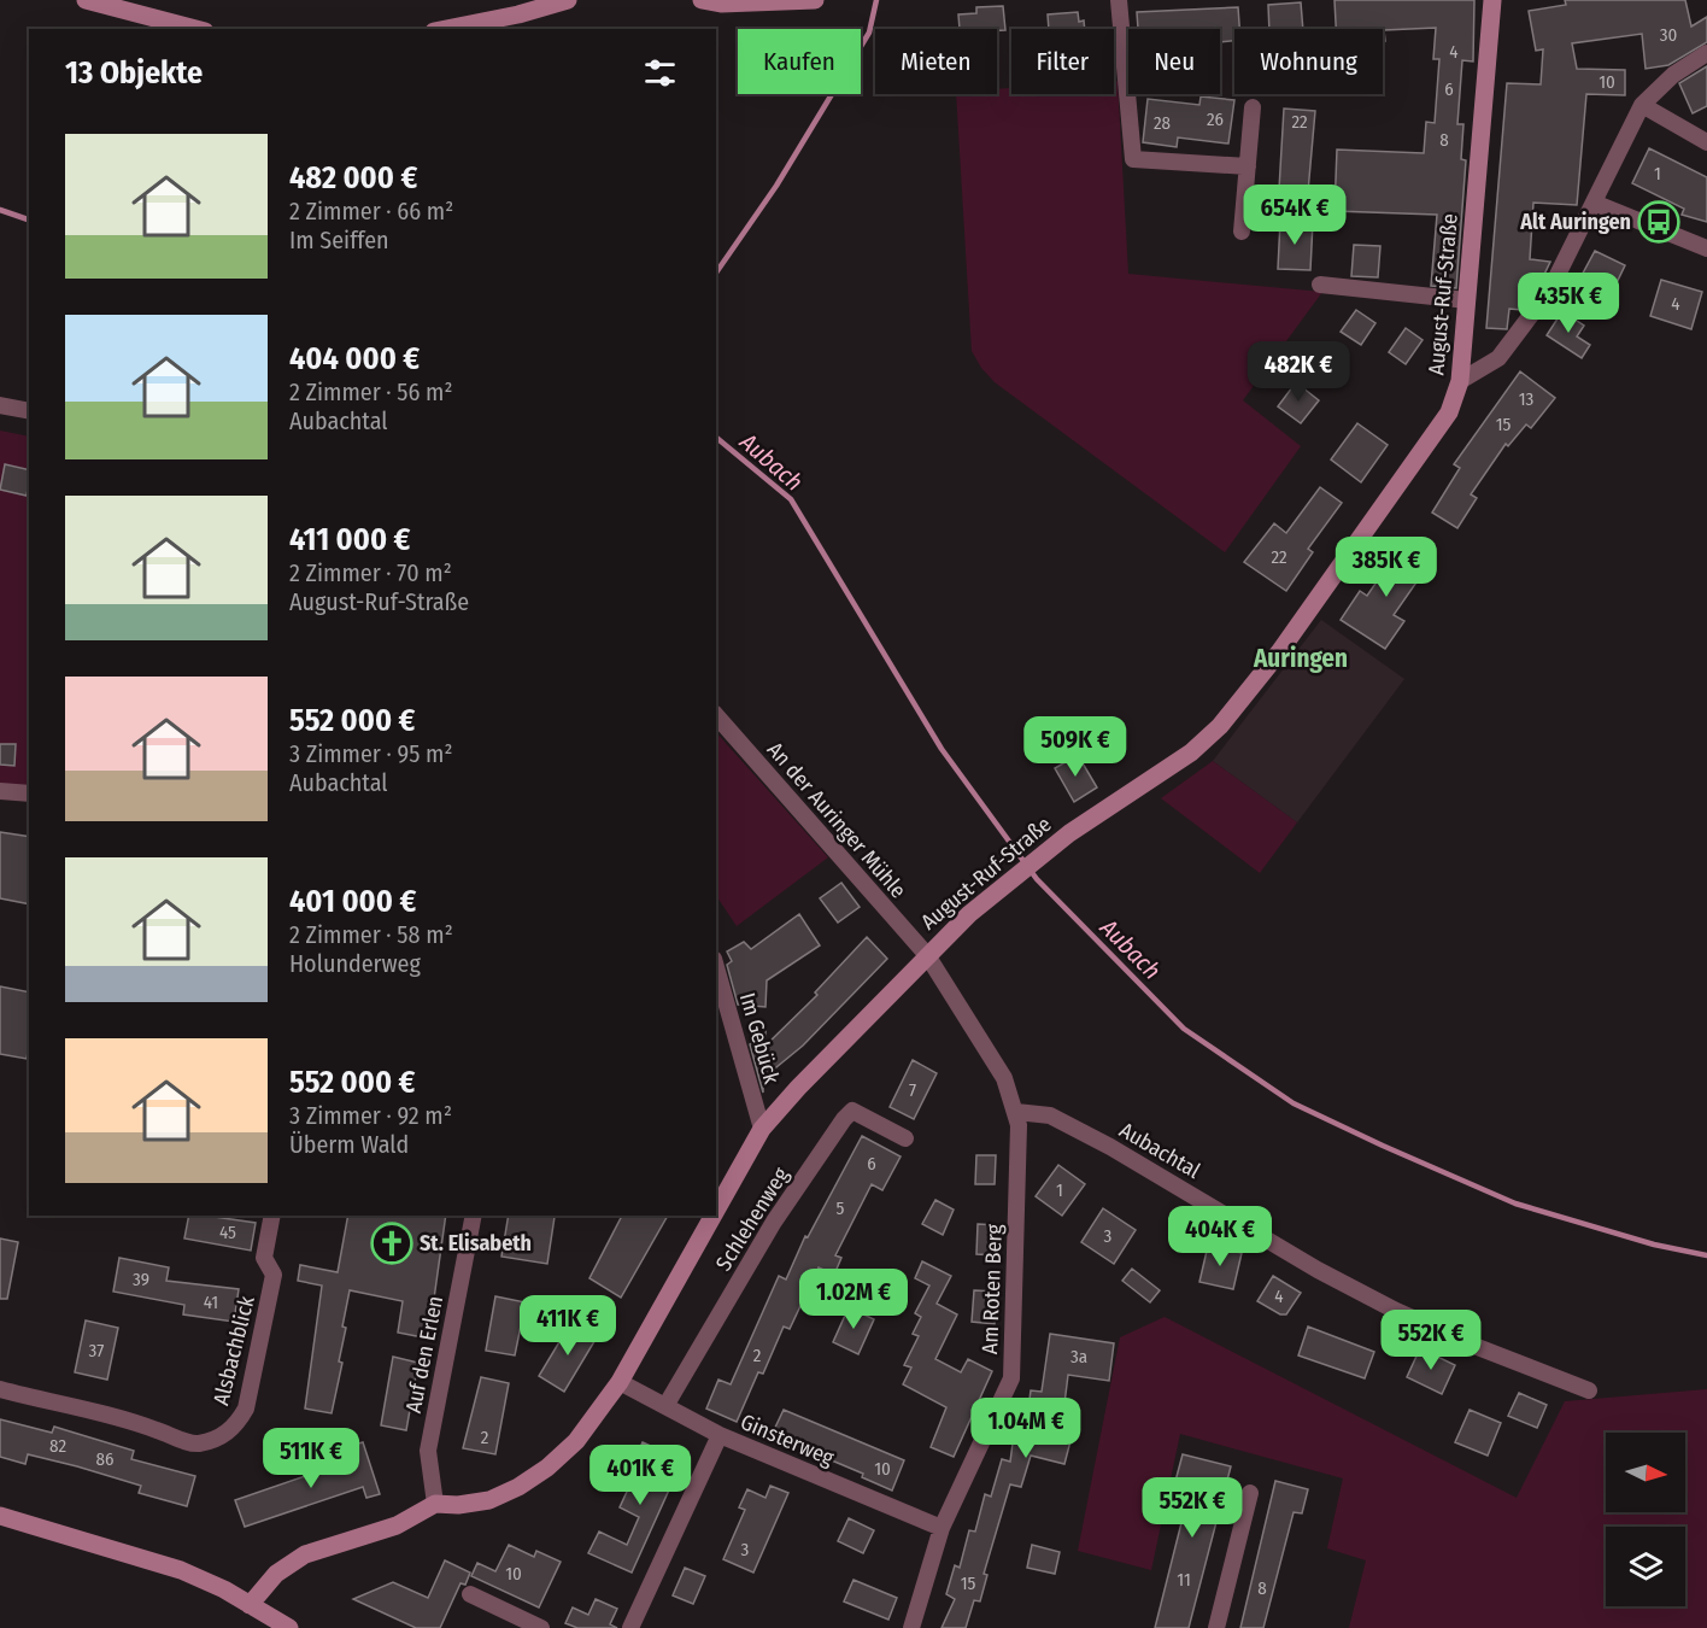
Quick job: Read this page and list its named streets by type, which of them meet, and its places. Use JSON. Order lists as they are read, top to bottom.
{
  "streets": {
    "street": [
      "August-Ruf-Straße",
      "An der Auringer Mühle",
      "Im Gebück",
      "Aubachtal",
      "Schlehenweg",
      "Am Roten Berg",
      "Alsbachblick",
      "Auf den Erlen",
      "Ginsterweg"
    ]
  },
  "crossings": [
    ["August-Ruf-Straße", "An der Auringer Mühle"],
    ["August-Ruf-Straße", "Im Gebück"],
    ["August-Ruf-Straße", "Am Roten Berg"],
    ["August-Ruf-Straße", "Auf den Erlen"],
    ["August-Ruf-Straße", "Ginsterweg"],
    ["An der Auringer Mühle", "Am Roten Berg"],
    ["Aubachtal", "Am Roten Berg"],
    ["Schlehenweg", "Ginsterweg"],
    ["Am Roten Berg", "Ginsterweg"]
  ],
  "districts": ["Auringen"],
  "water": ["Aubach"],
  "places": {
    "bus stop": ["Alt Auringen"],
    "church": ["St. Elisabeth"]
  },
  "house_numbers": [
    "30",
    "4",
    "10",
    "6",
    "26",
    "22",
    "28",
    "8",
    "1",
    "4",
    "13",
    "15",
    "22",
    "7",
    "6",
    "1",
    "5",
    "45",
    "3",
    "39",
    "4",
    "41",
    "37",
    "2",
    "3a",
    "2",
    "82",
    "86",
    "10",
    "3",
    "10",
    "11",
    "15",
    "8"
  ],
  "north": "right",
  "page": {
    "chip": [
      "Kaufen",
      "Mieten",
      "Filter",
      "Neu",
      "Wohnung"
    ],
    "heading": "13 Objekte",
    "list": [
      {
        "name": "482 000 €",
        "note": "2 Zimmer · 66 m² · Im Seiffen"
      },
      {
        "name": "404 000 €",
        "note": "2 Zimmer · 56 m² · Aubachtal"
      },
      {
        "name": "411 000 €",
        "note": "2 Zimmer · 70 m² · August-Ruf-Straße"
      },
      {
        "name": "552 000 €",
        "note": "3 Zimmer · 95 m² · Aubachtal"
      },
      {
        "name": "401 000 €",
        "note": "2 Zimmer · 58 m² · Holunderweg"
      },
      {
        "name": "552 000 €",
        "note": "3 Zimmer · 92 m² · Überm Wald"
      }
    ],
    "price": [
      "654K €",
      "435K €",
      "482K €",
      "385K €",
      "509K €",
      "404K €",
      "1.02M €",
      "411K €",
      "552K €",
      "1.04M €",
      "511K €",
      "401K €",
      "552K €"
    ]
  }
}
